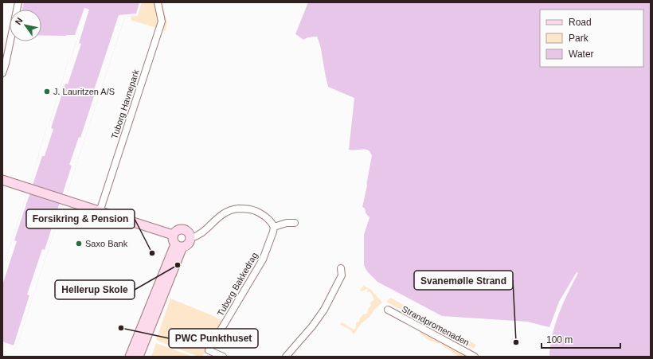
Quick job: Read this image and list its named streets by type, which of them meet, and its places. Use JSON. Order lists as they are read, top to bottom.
{
  "streets": {
    "street": ["Tuborg Havnepark", "Tuborg Bakkedrag", "Strandpromenaden"]
  },
  "places": [
    "J. Lauritzen A/S",
    "Saxo Bank",
    "Forsikring & Pension",
    "Hellerup Skole",
    "PWC Punkthuset",
    "Svanemølle Strand"
  ],
  "legend": ["Road", "Park", "Water"],
  "scale_bar": "100 m",
  "north": "top left"
}
